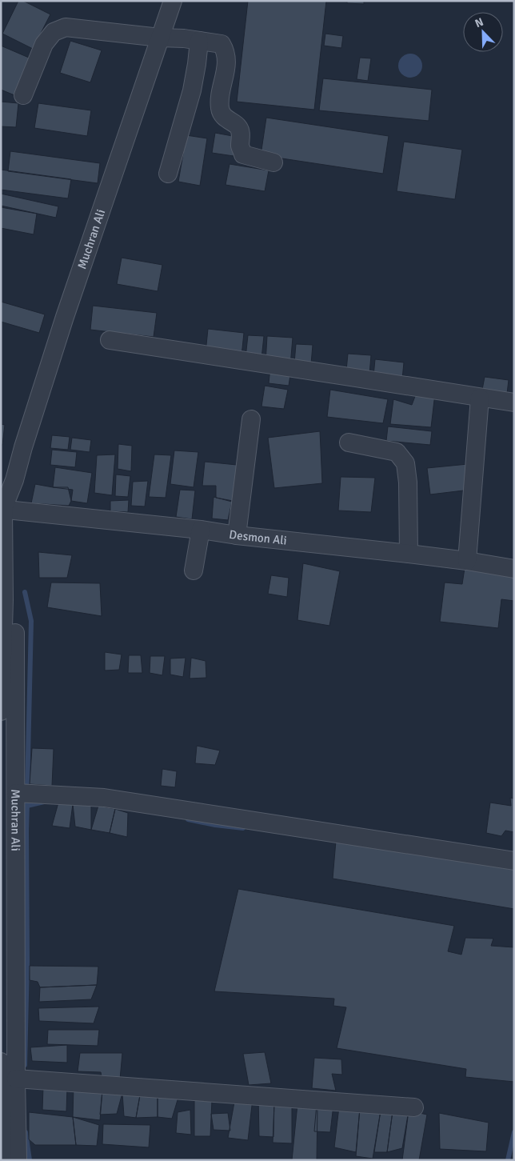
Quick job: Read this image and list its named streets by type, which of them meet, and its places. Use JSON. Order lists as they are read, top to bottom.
{
  "streets": {
    "street": ["Muchran Ali", "Desmon Ali"]
  },
  "crossings": [
    ["Muchran Ali", "Desmon Ali"]
  ],
  "north": "top left"
}
